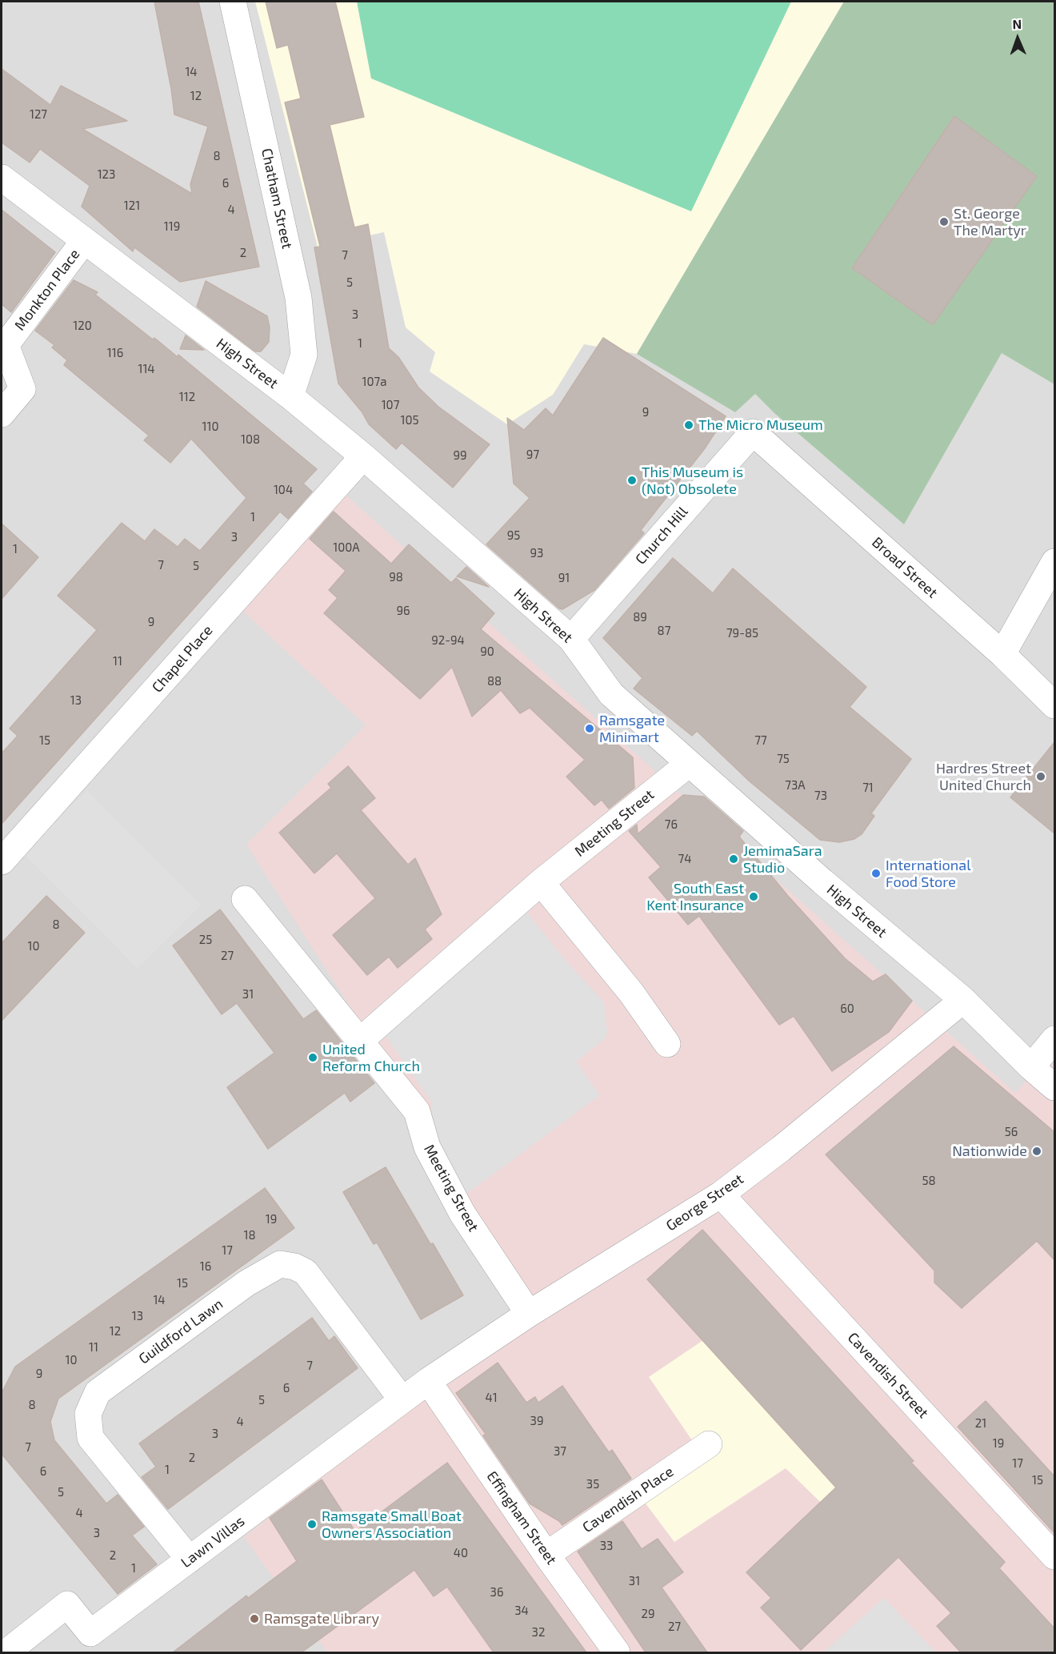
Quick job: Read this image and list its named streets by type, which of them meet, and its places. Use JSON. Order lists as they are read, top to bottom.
{
  "streets": {
    "street": [
      "Chatham Street",
      "Monkton Place",
      "High Street",
      "Church Hill",
      "Broad Street",
      "Chapel Place",
      "Meeting Street",
      "George Street",
      "Guildford Lawn",
      "Cavendish Street",
      "Cavendish Place",
      "Effingham Street",
      "Lawn Villas"
    ]
  },
  "crossings": [
    ["Chatham Street", "High Street"],
    ["Monkton Place", "High Street"],
    ["High Street", "Church Hill"],
    ["High Street", "Chapel Place"],
    ["High Street", "Meeting Street"],
    ["High Street", "George Street"],
    ["Church Hill", "Broad Street"],
    ["Meeting Street", "George Street"],
    ["George Street", "Cavendish Street"],
    ["George Street", "Effingham Street"],
    ["George Street", "Lawn Villas"],
    ["Guildford Lawn", "Lawn Villas"],
    ["Cavendish Place", "Effingham Street"],
    ["Effingham Street", "Lawn Villas"]
  ],
  "places": [
    "St. George The Martyr",
    "The Micro Museum",
    "This Museum is (Not) Obsolete",
    "Ramsgate Minimart",
    "Hardres Street United Church",
    "JemimaSara Studio",
    "International Food Store",
    "South East Kent Insurance",
    "United Reform Church",
    "Nationwide",
    "Ramsgate Small Boat Owners Association",
    "Ramsgate Library"
  ],
  "house_numbers": [
    "14",
    "12",
    "127",
    "8",
    "123",
    "6",
    "121",
    "4",
    "119",
    "2",
    "7",
    "5",
    "3",
    "120",
    "1",
    "116",
    "114",
    "107a",
    "112",
    "107",
    "9",
    "105",
    "110",
    "108",
    "97",
    "99",
    "104",
    "1",
    "95",
    "3",
    "100A",
    "1",
    "93",
    "7",
    "5",
    "98",
    "91",
    "96",
    "89",
    "9",
    "87",
    "79-85",
    "92-94",
    "90",
    "11",
    "88",
    "13",
    "15",
    "77",
    "75",
    "73A",
    "71",
    "73",
    "76",
    "74",
    "8",
    "25",
    "10",
    "27",
    "31",
    "60",
    "56",
    "58",
    "19",
    "18",
    "17",
    "16",
    "15",
    "14",
    "13",
    "12",
    "11",
    "10",
    "7",
    "9",
    "6",
    "41",
    "5",
    "8",
    "39",
    "4",
    "21",
    "3",
    "19",
    "7",
    "37",
    "2",
    "17",
    "1",
    "6",
    "15",
    "35",
    "5",
    "4",
    "3",
    "33",
    "40",
    "2",
    "1",
    "31",
    "36",
    "34",
    "29",
    "27",
    "32"
  ],
  "north": "top"
}
